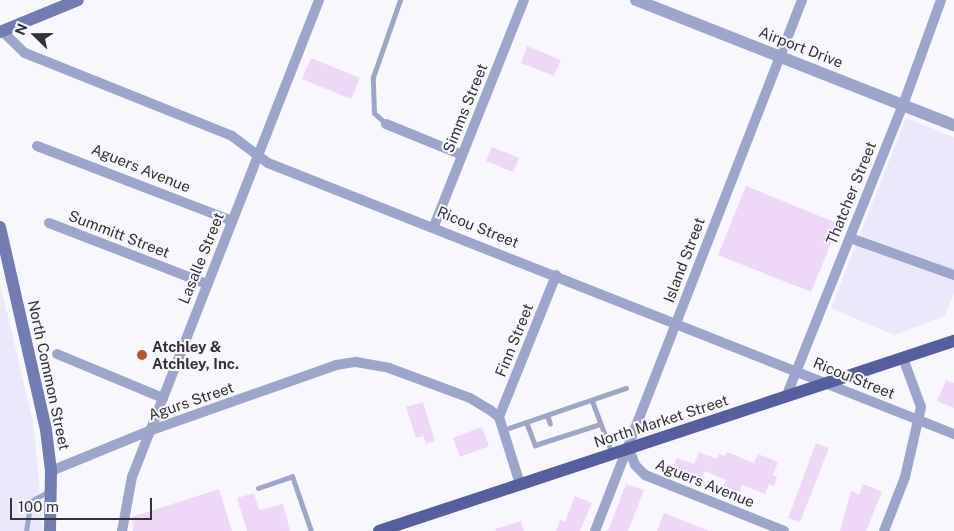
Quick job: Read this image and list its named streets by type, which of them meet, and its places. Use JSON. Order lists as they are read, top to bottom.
{
  "streets": {
    "main road": ["North Common Street", "North Market Street"],
    "street": [
      "Airport Drive",
      "Simms Street",
      "Aguers Avenue",
      "Thatcher Street",
      "Ricou Street",
      "Summitt Street",
      "Lasalle Street",
      "Island Street",
      "Finn Street",
      "Agurs Street"
    ]
  },
  "crossings": [
    ["Airport Drive", "Thatcher Street"],
    ["Airport Drive", "Island Street"],
    ["Simms Street", "Ricou Street"],
    ["Aguers Avenue", "Lasalle Street"],
    ["Aguers Avenue", "Island Street"],
    ["Aguers Avenue", "North Market Street"],
    ["Thatcher Street", "Ricou Street"],
    ["Thatcher Street", "North Market Street"],
    ["Ricou Street", "Lasalle Street"],
    ["Ricou Street", "Island Street"],
    ["Ricou Street", "Finn Street"],
    ["Ricou Street", "North Market Street"],
    ["Summitt Street", "Lasalle Street"],
    ["Lasalle Street", "Agurs Street"],
    ["Island Street", "North Market Street"],
    ["Finn Street", "Agurs Street"],
    ["North Common Street", "Agurs Street"]
  ],
  "places": ["Atchley & Atchley, Inc."],
  "scale_bar": "100 m",
  "north": "left"
}
